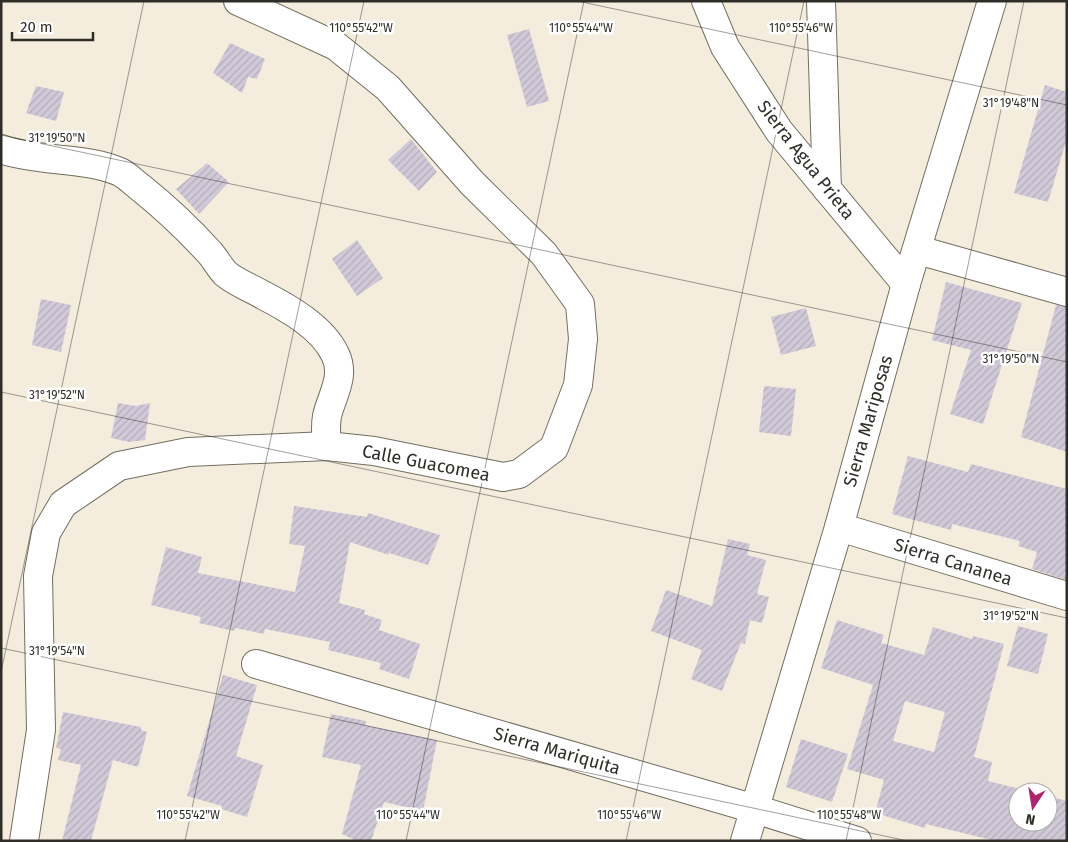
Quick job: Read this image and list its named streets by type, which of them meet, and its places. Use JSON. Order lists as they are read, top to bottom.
{
  "streets": {
    "street": [
      "Sierra Agua Prieta",
      "Sierra Mariposas",
      "Calle Guacomea",
      "Sierra Cananea",
      "Sierra Mariquita"
    ]
  },
  "crossings": [
    ["Sierra Agua Prieta", "Sierra Mariposas"],
    ["Sierra Mariposas", "Sierra Cananea"],
    ["Sierra Mariposas", "Sierra Mariquita"]
  ],
  "scale_bar": "20 m",
  "north": "bottom",
  "coordinates": [
    "110°55'42\"W",
    "110°55'44\"W",
    "110°55'46\"W",
    "31°19'48\"N",
    "31°19'50\"N",
    "31°19'52\"N",
    "31°19'54\"N",
    "110°55'48\"W"
  ]
}
